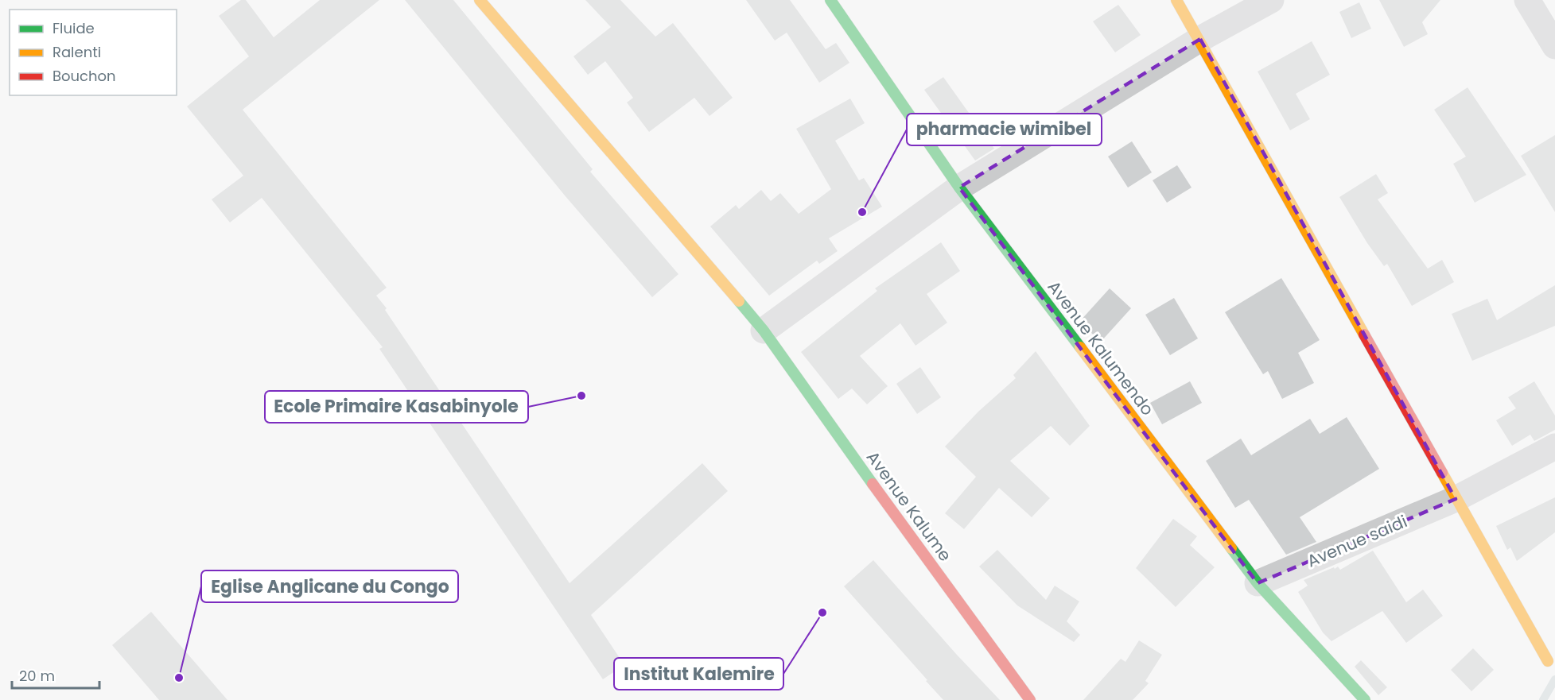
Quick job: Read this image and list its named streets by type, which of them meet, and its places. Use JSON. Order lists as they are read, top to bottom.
{
  "streets": {
    "street": ["Avenue Kalumendo", "Avenue Kalume", "Avenue saidi"]
  },
  "crossings": [
    ["Avenue Kalumendo", "Avenue saidi"]
  ],
  "places": [
    "pharmacie wimibel",
    "Ecole Primaire Kasabinyole",
    "Institut Kalemire",
    "Eglise Anglicane du Congo"
  ],
  "legend": ["Fluide", "Ralenti", "Bouchon"],
  "scale_bar": "20 m"
}
